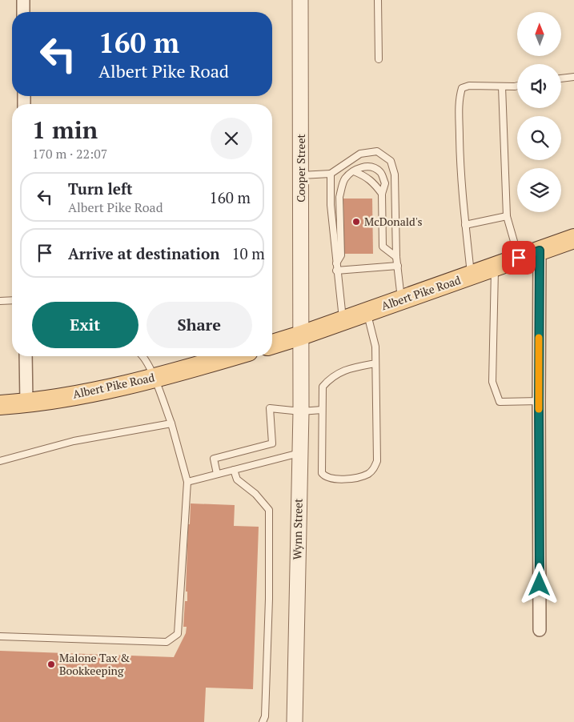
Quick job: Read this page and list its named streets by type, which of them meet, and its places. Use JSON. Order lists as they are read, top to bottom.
{
  "streets": {
    "main road": ["Albert Pike Road"],
    "street": ["Cooper Street", "Wynn Street"]
  },
  "crossings": [
    ["Cooper Street", "Albert Pike Road"],
    ["Cooper Street", "Wynn Street"],
    ["Albert Pike Road", "Wynn Street"]
  ],
  "places": ["McDonald's", "Malone Tax & Bookkeeping"],
  "north": "top",
  "page": {
    "turn": ["160 m", "Albert Pike Road"],
    "heading": ["1 min", "170 m · 22:07"],
    "list": [
      {
        "name": "Turn left",
        "note": "Albert Pike Road",
        "value": "160 m"
      },
      {
        "name": "Arrive at destination",
        "value": "10 m"
      }
    ],
    "buttons": ["Exit", "Share"]
  }
}
